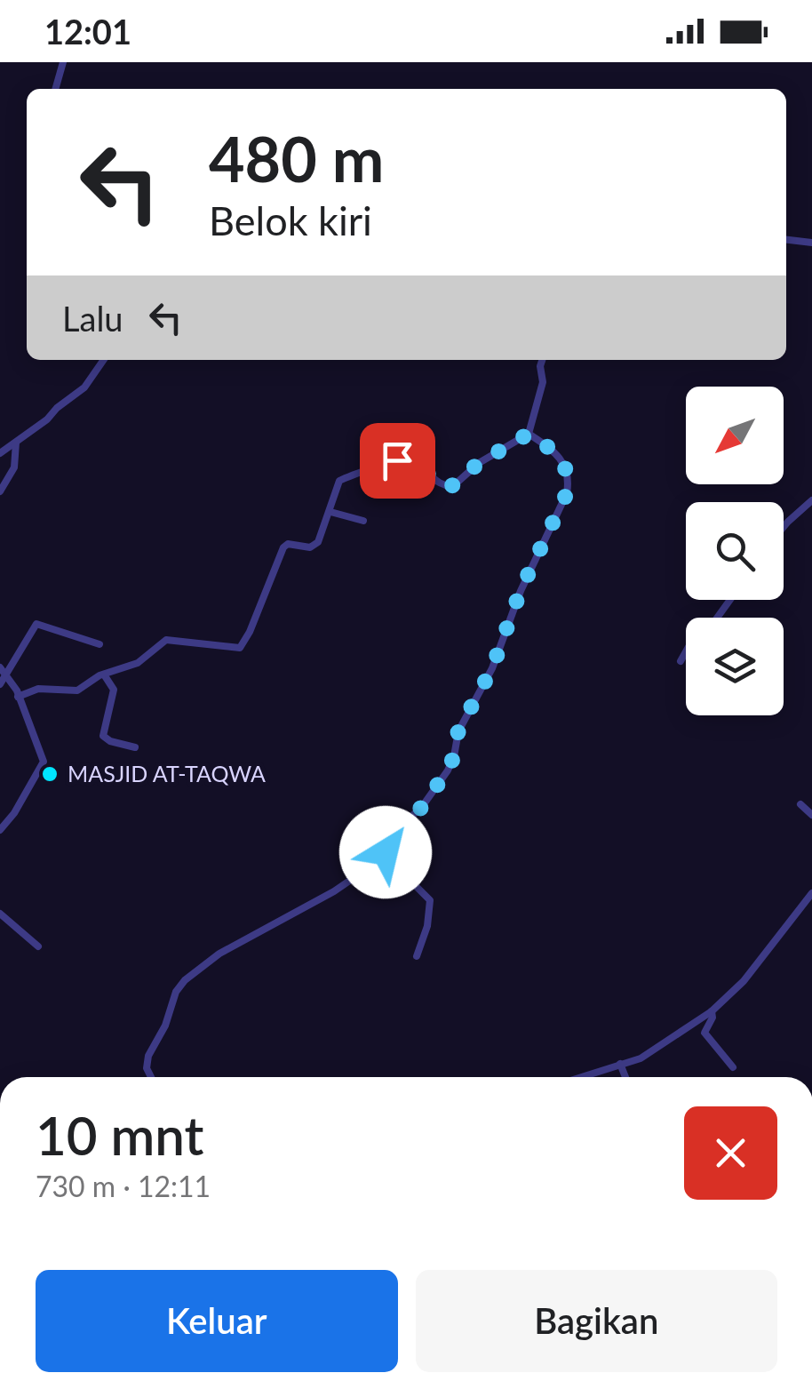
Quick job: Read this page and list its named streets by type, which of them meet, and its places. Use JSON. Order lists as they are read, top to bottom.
{
  "places": ["MASJID AT-TAQWA"],
  "north": "bottom left",
  "page": {
    "status": "12:01",
    "turn": ["480 m", "Belok kiri"],
    "then": "Lalu",
    "heading": ["10 mnt", "730 m · 12:11"],
    "buttons": ["Keluar", "Bagikan"]
  }
}
